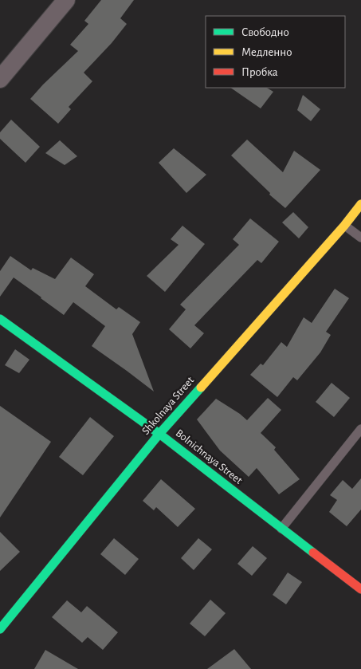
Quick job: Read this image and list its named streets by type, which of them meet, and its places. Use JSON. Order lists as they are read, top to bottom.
{
  "streets": {
    "street": ["Shkolnaya Street", "Bolnichnaya Street"]
  },
  "crossings": [
    ["Shkolnaya Street", "Bolnichnaya Street"]
  ],
  "legend": ["Свободно", "Медленно", "Пробка"]
}
